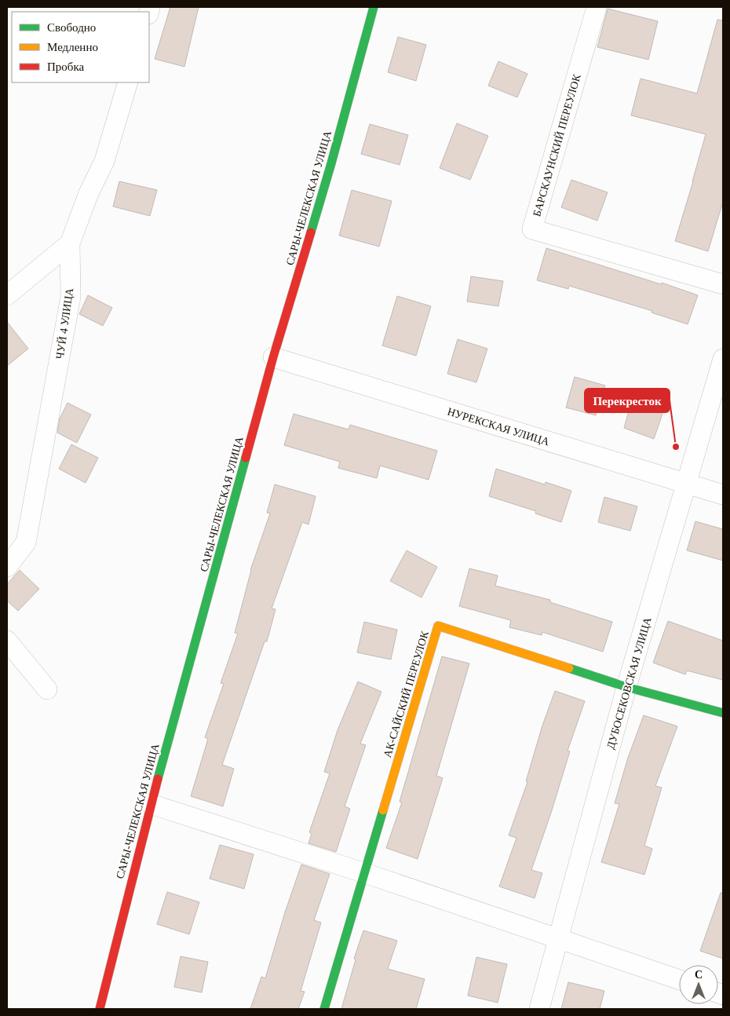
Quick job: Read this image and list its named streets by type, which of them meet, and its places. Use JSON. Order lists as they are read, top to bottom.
{
  "streets": {
    "street": [
      "БАРСКАУНСКИЙ ПЕРЕУЛОК",
      "САРЫ-ЧЕЛЕКСКАЯ УЛИЦА",
      "ЧУЙ 4 УЛИЦА",
      "НУРЕКСКАЯ УЛИЦА",
      "ДУБОСЕКОВСКАЯ УЛИЦА",
      "АК-САЙСКИЙ ПЕРЕУЛОК"
    ]
  },
  "crossings": [
    ["САРЫ-ЧЕЛЕКСКАЯ УЛИЦА", "НУРЕКСКАЯ УЛИЦА"],
    ["НУРЕКСКАЯ УЛИЦА", "ДУБОСЕКОВСКАЯ УЛИЦА"],
    ["ДУБОСЕКОВСКАЯ УЛИЦА", "АК-САЙСКИЙ ПЕРЕУЛОК"]
  ],
  "places": ["Перекресток"],
  "legend": ["Свободно", "Медленно", "Пробка"],
  "north": "top"
}
